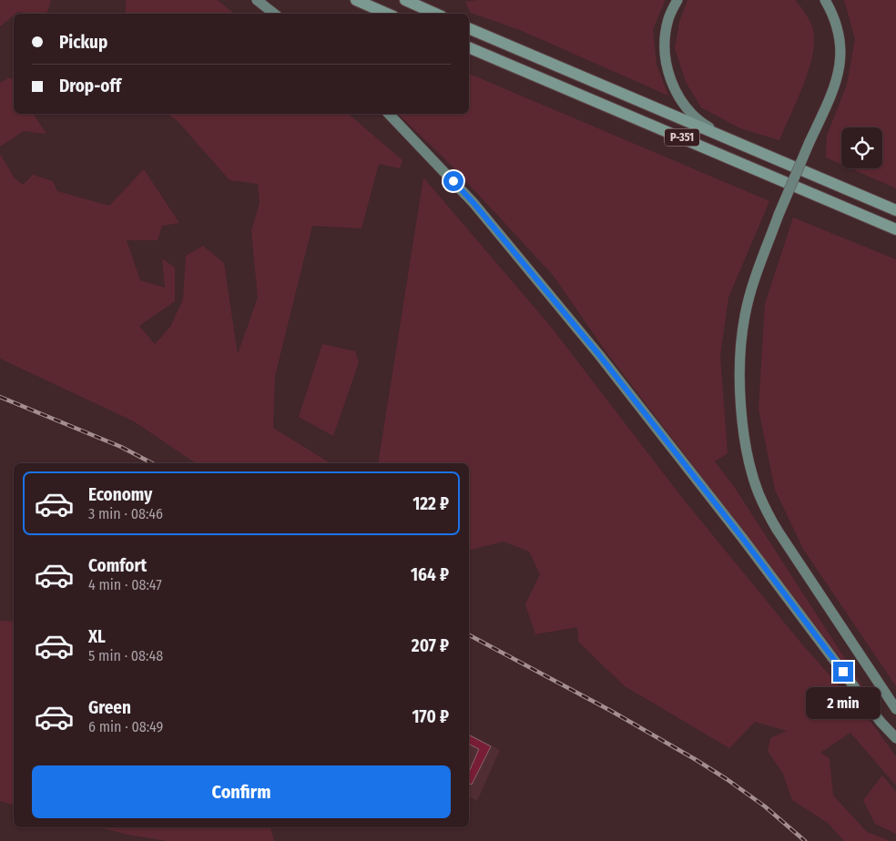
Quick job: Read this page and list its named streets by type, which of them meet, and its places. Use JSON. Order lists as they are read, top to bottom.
{
  "streets": {
    "main road": ["Р-351"]
  },
  "page": {
    "banner": ["Pickup", "Drop-off"],
    "list": [
      {
        "name": "Economy",
        "note": "3 min · 08:46",
        "value": "122 ₽"
      },
      {
        "name": "Comfort",
        "note": "4 min · 08:47",
        "value": "164 ₽"
      },
      {
        "name": "XL",
        "note": "5 min · 08:48",
        "value": "207 ₽"
      },
      {
        "name": "Green",
        "note": "6 min · 08:49",
        "value": "170 ₽"
      }
    ],
    "bubble": "2 min",
    "buttons": "Confirm"
  }
}
